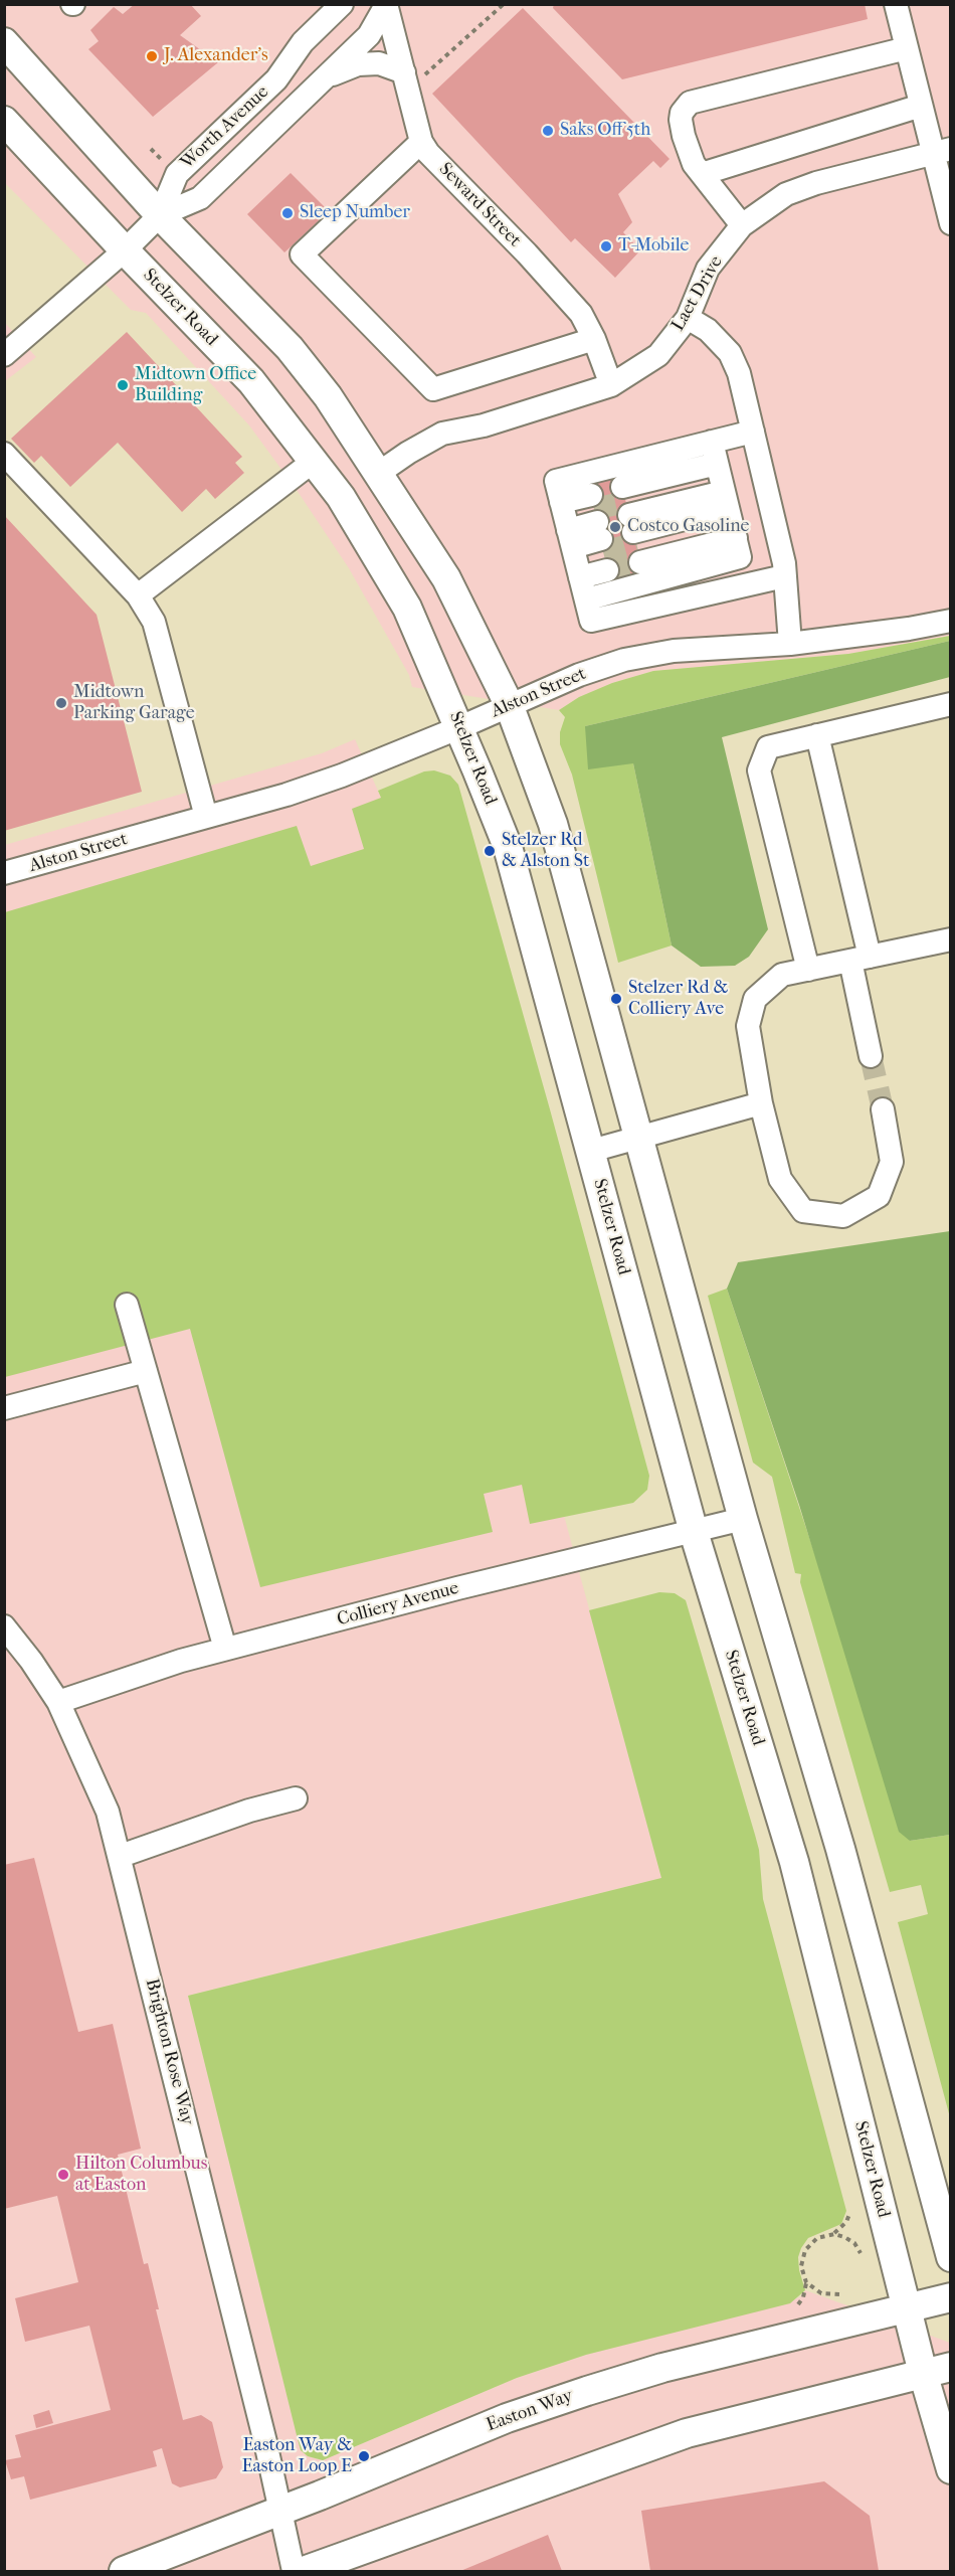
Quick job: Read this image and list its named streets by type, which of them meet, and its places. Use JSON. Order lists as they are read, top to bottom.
{
  "streets": {
    "main road": ["Stelzer Road", "Easton Way"],
    "street": [
      "Worth Avenue",
      "Seward Street",
      "Laet Drive",
      "Alston Street",
      "Colliery Avenue",
      "Brighton Rose Way"
    ]
  },
  "crossings": [
    ["Worth Avenue", "Seward Street"],
    ["Worth Avenue", "Stelzer Road"],
    ["Seward Street", "Laet Drive"],
    ["Stelzer Road", "Alston Street"],
    ["Stelzer Road", "Colliery Avenue"],
    ["Stelzer Road", "Easton Way"],
    ["Colliery Avenue", "Brighton Rose Way"],
    ["Brighton Rose Way", "Easton Way"]
  ],
  "places": [
    "J. Alexander's",
    "Saks Off 5th",
    "Sleep Number",
    "T-Mobile",
    "Midtown Office Building",
    "Costco Gasoline",
    "Midtown Parking Garage",
    "Stelzer Rd & Alston St",
    "Stelzer Rd & Colliery Ave",
    "Hilton Columbus at Easton",
    "Easton Way & Easton Loop E"
  ]
}
